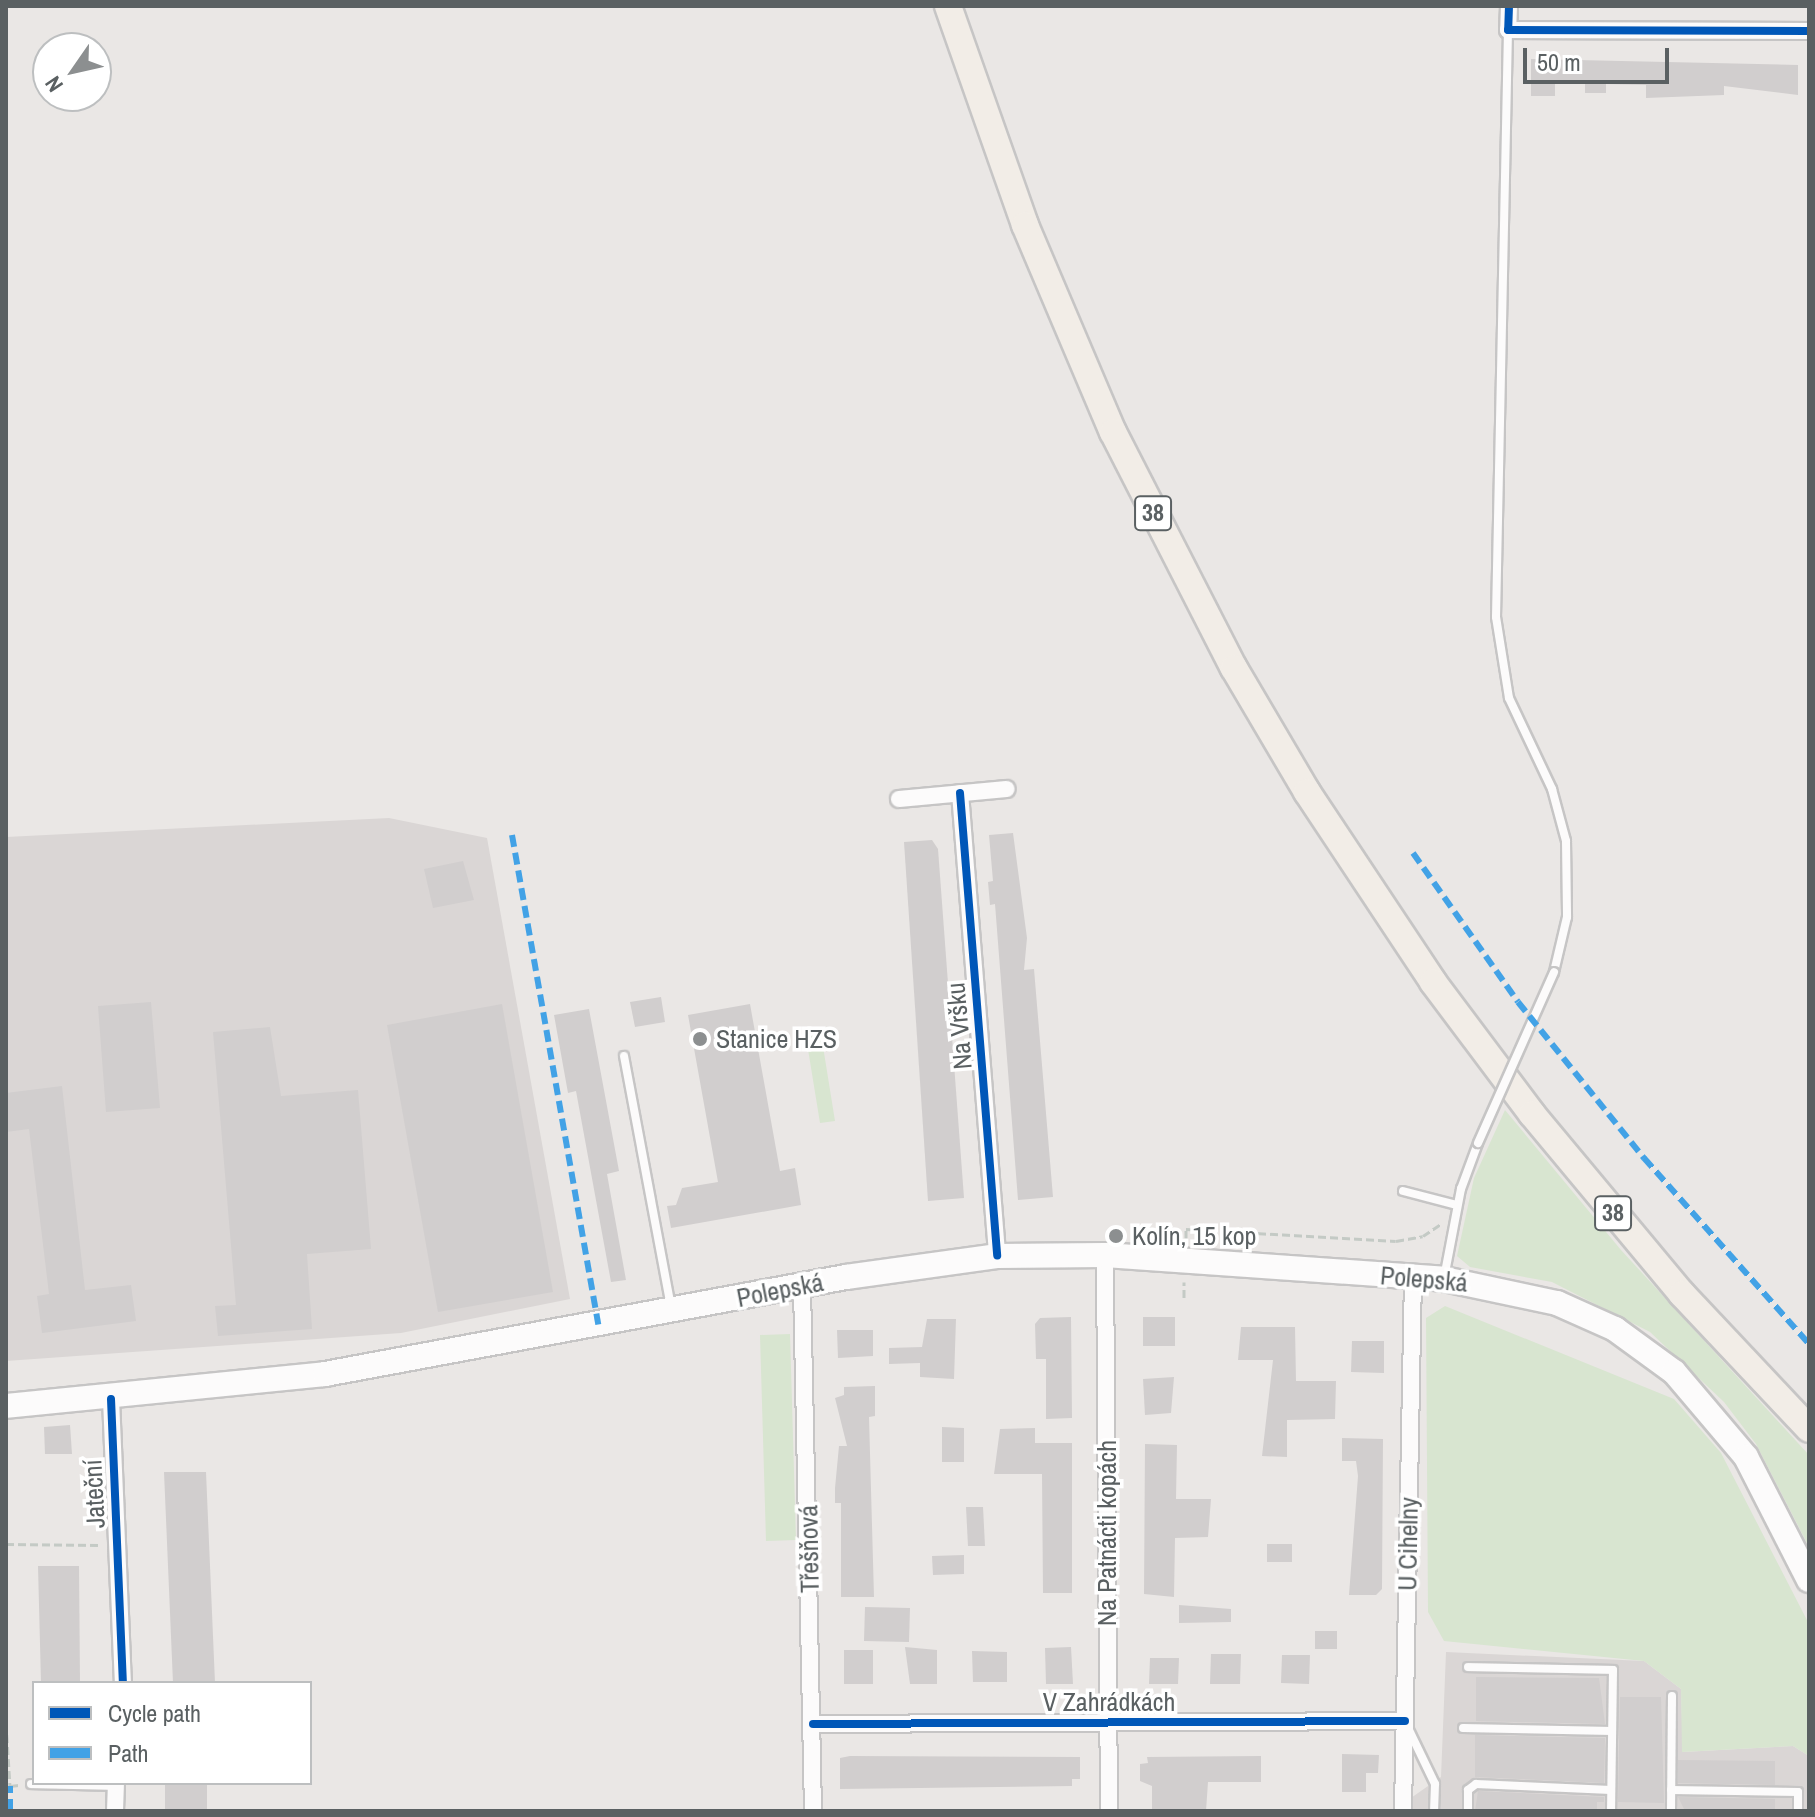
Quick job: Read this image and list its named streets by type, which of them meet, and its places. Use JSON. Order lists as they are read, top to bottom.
{
  "streets": {
    "main road": ["38", "Polepská"],
    "street": [
      "Na Vršku",
      "Jateční",
      "Na Patnácti kopách",
      "U Cihelny",
      "Třešňová",
      "V Zahrádkách"
    ]
  },
  "crossings": [
    ["Na Vršku", "Polepská"],
    ["Polepská", "Jateční"],
    ["Polepská", "Na Patnácti kopách"],
    ["Polepská", "U Cihelny"],
    ["Polepská", "Třešňová"],
    ["Na Patnácti kopách", "V Zahrádkách"],
    ["U Cihelny", "V Zahrádkách"],
    ["Třešňová", "V Zahrádkách"]
  ],
  "places": ["Stanice HZS", "Kolín, 15 kop"],
  "legend": ["Cycle path", "Path"],
  "scale_bar": "50 m",
  "north": "bottom left"
}
